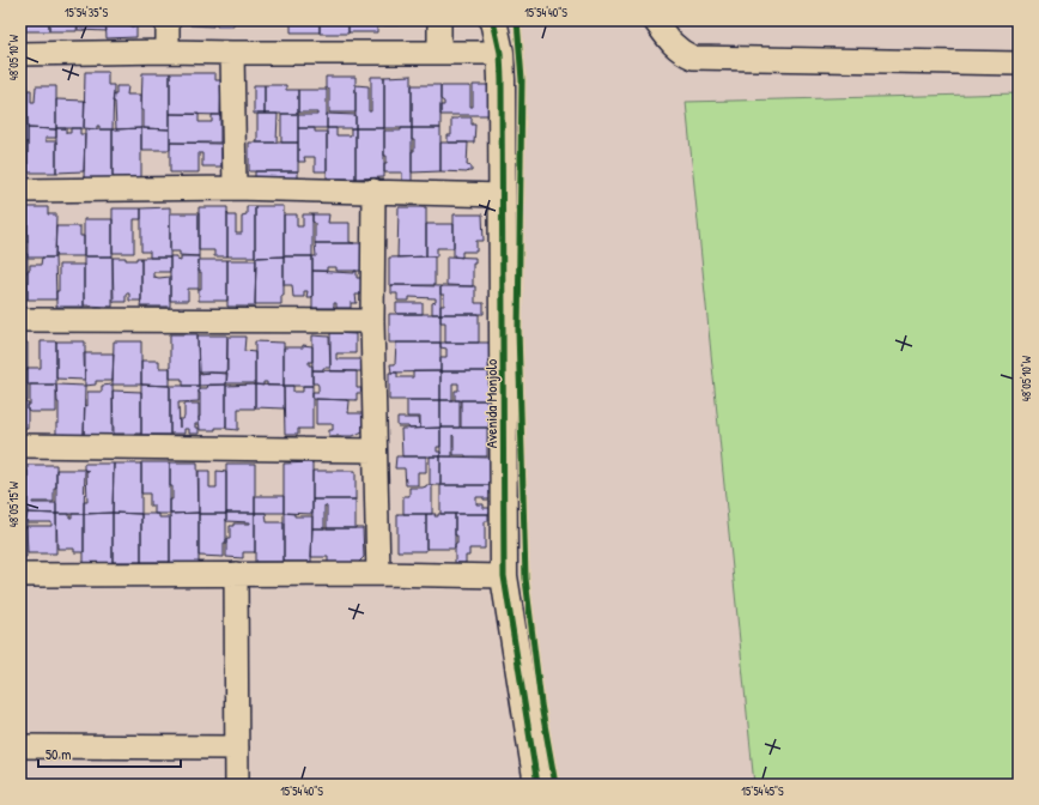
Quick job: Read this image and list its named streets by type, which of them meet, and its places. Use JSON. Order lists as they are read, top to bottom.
{
  "streets": {
    "street": ["Avenida Monjolo"]
  },
  "scale_bar": "50 m",
  "coordinates": [
    "15°54'35\"S",
    "15°54'40\"S",
    "48°05'10\"W",
    "48°05'15\"W",
    "15°54'45\"S"
  ]
}
